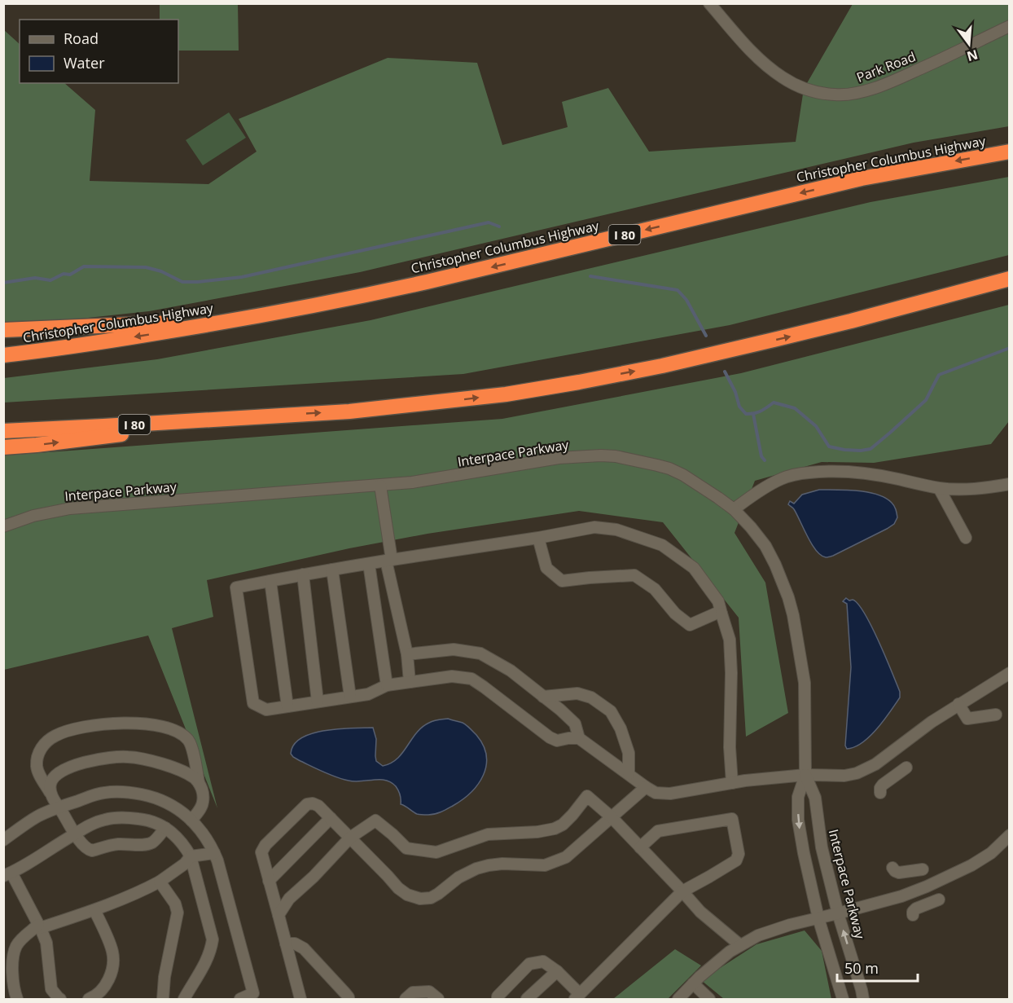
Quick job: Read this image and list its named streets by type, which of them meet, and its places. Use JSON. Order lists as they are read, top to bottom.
{
  "streets": {
    "highway": ["Christopher Columbus Highway", "I 80"],
    "street": ["Park Road", "Interpace Parkway"]
  },
  "legend": ["Road", "Water"],
  "scale_bar": "50 m",
  "north": "bottom"
}
